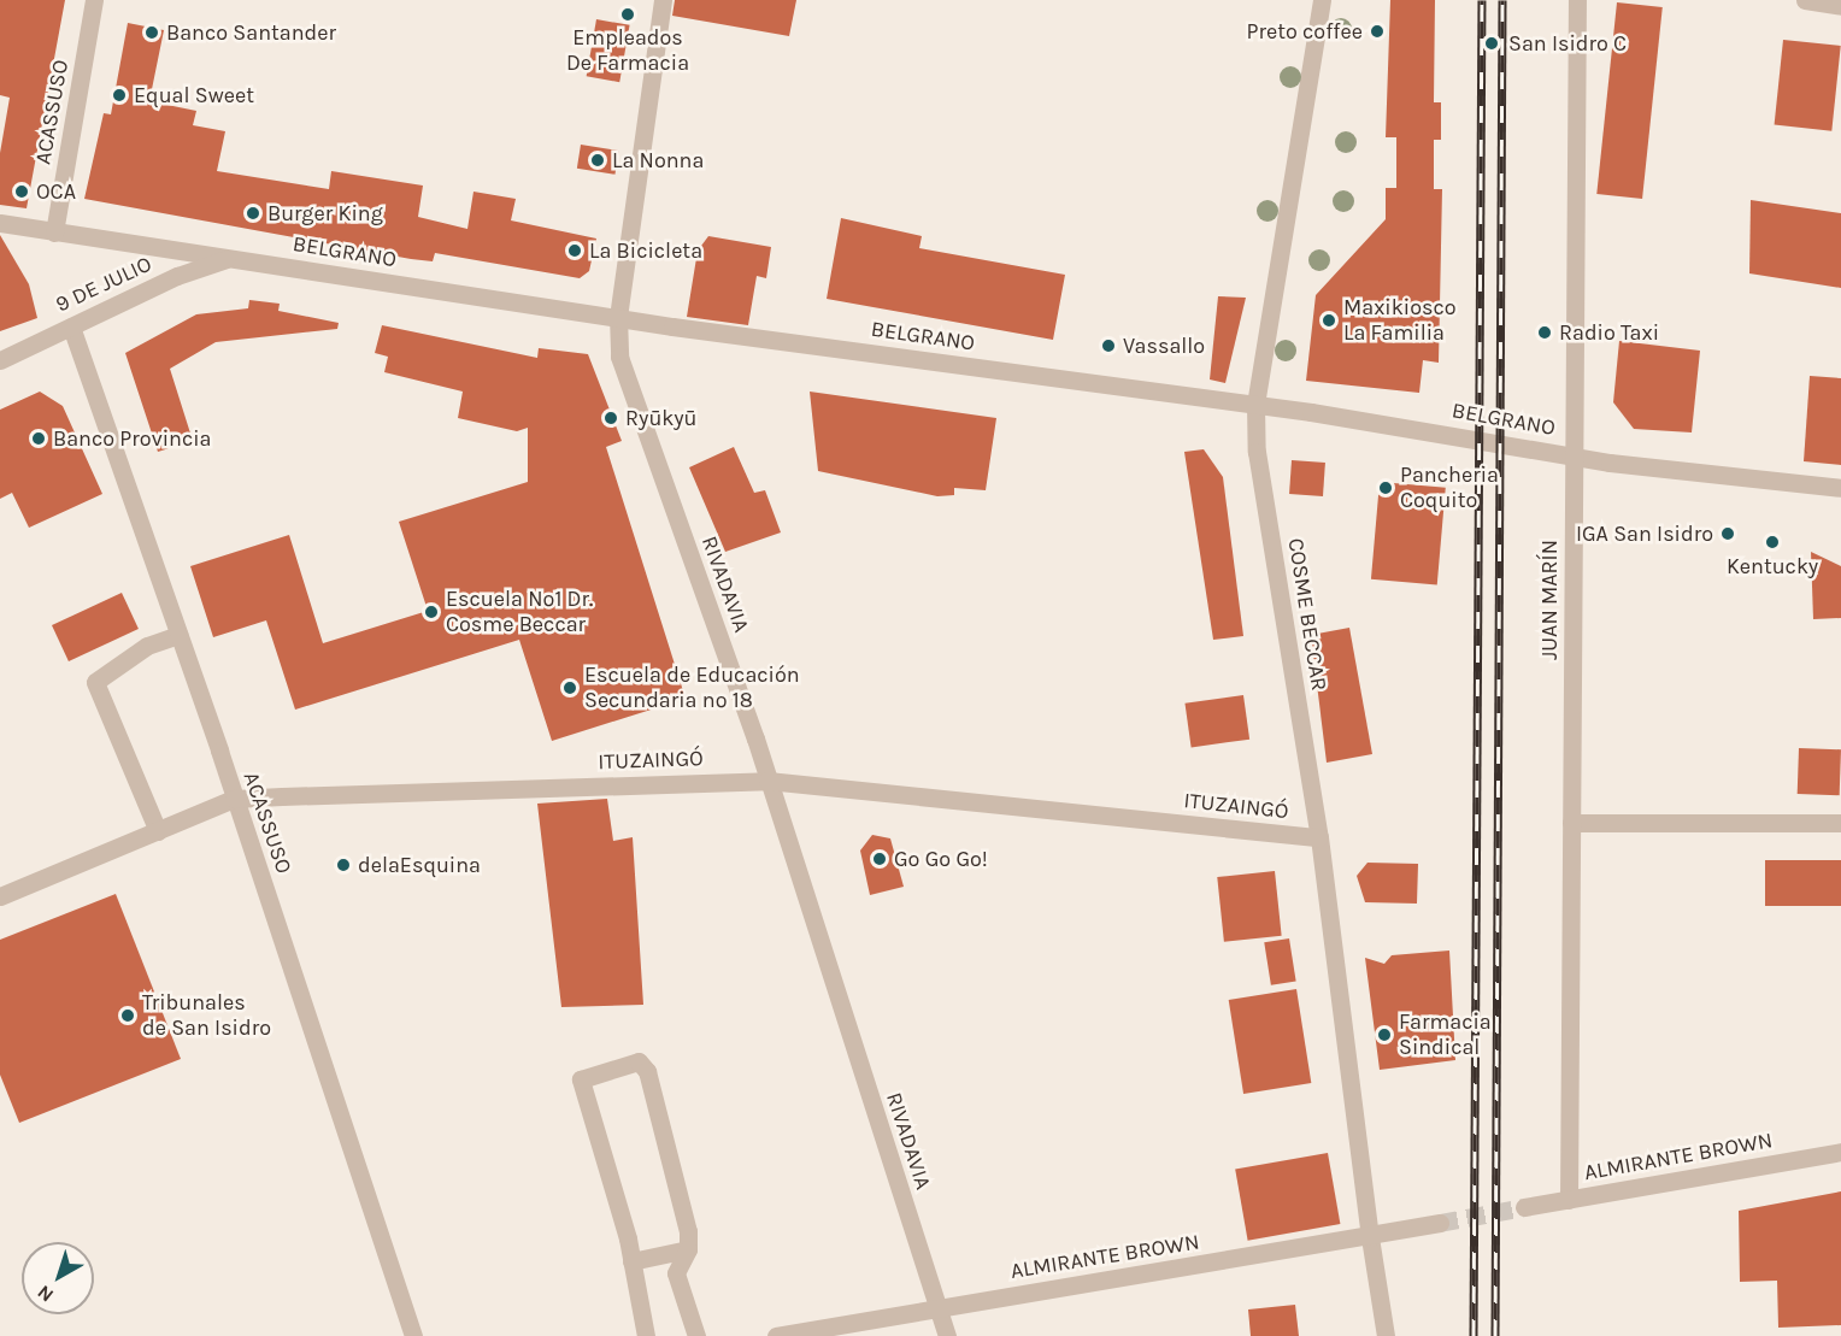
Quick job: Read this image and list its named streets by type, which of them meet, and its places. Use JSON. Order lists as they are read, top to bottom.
{
  "streets": {
    "street": [
      "ACASSUSO",
      "BELGRANO",
      "9 DE JULIO",
      "RIVADAVIA",
      "JUAN MARÍN",
      "COSME BECCAR",
      "ITUZAINGÓ",
      "ALMIRANTE BROWN"
    ]
  },
  "crossings": [
    ["ACASSUSO", "BELGRANO"],
    ["ACASSUSO", "9 DE JULIO"],
    ["ACASSUSO", "ITUZAINGÓ"],
    ["BELGRANO", "9 DE JULIO"],
    ["BELGRANO", "RIVADAVIA"],
    ["BELGRANO", "JUAN MARÍN"],
    ["BELGRANO", "COSME BECCAR"],
    ["RIVADAVIA", "ITUZAINGÓ"],
    ["RIVADAVIA", "ALMIRANTE BROWN"],
    ["JUAN MARÍN", "ALMIRANTE BROWN"],
    ["COSME BECCAR", "ITUZAINGÓ"],
    ["COSME BECCAR", "ALMIRANTE BROWN"]
  ],
  "places": [
    "Empleados De Farmacia",
    "Preto coffee",
    "Banco Santander",
    "San Isidro C",
    "Equal Sweet",
    "La Nonna",
    "OCA",
    "Burger King",
    "La Bicicleta",
    "Maxikiosco La Familia",
    "Radio Taxi",
    "Vassallo",
    "Ryūkyū",
    "Banco Provincia",
    "Pancheria Coquito",
    "IGA San Isidro",
    "Kentucky",
    "Escuela Nº1 Dr. Cosme Beccar",
    "Escuela de Educación Secundaria nº 18",
    "Go Go Go!",
    "delaEsquina",
    "Tribunales de San Isidro",
    "Farmacia Sindical"
  ],
  "north": "bottom left"
}
